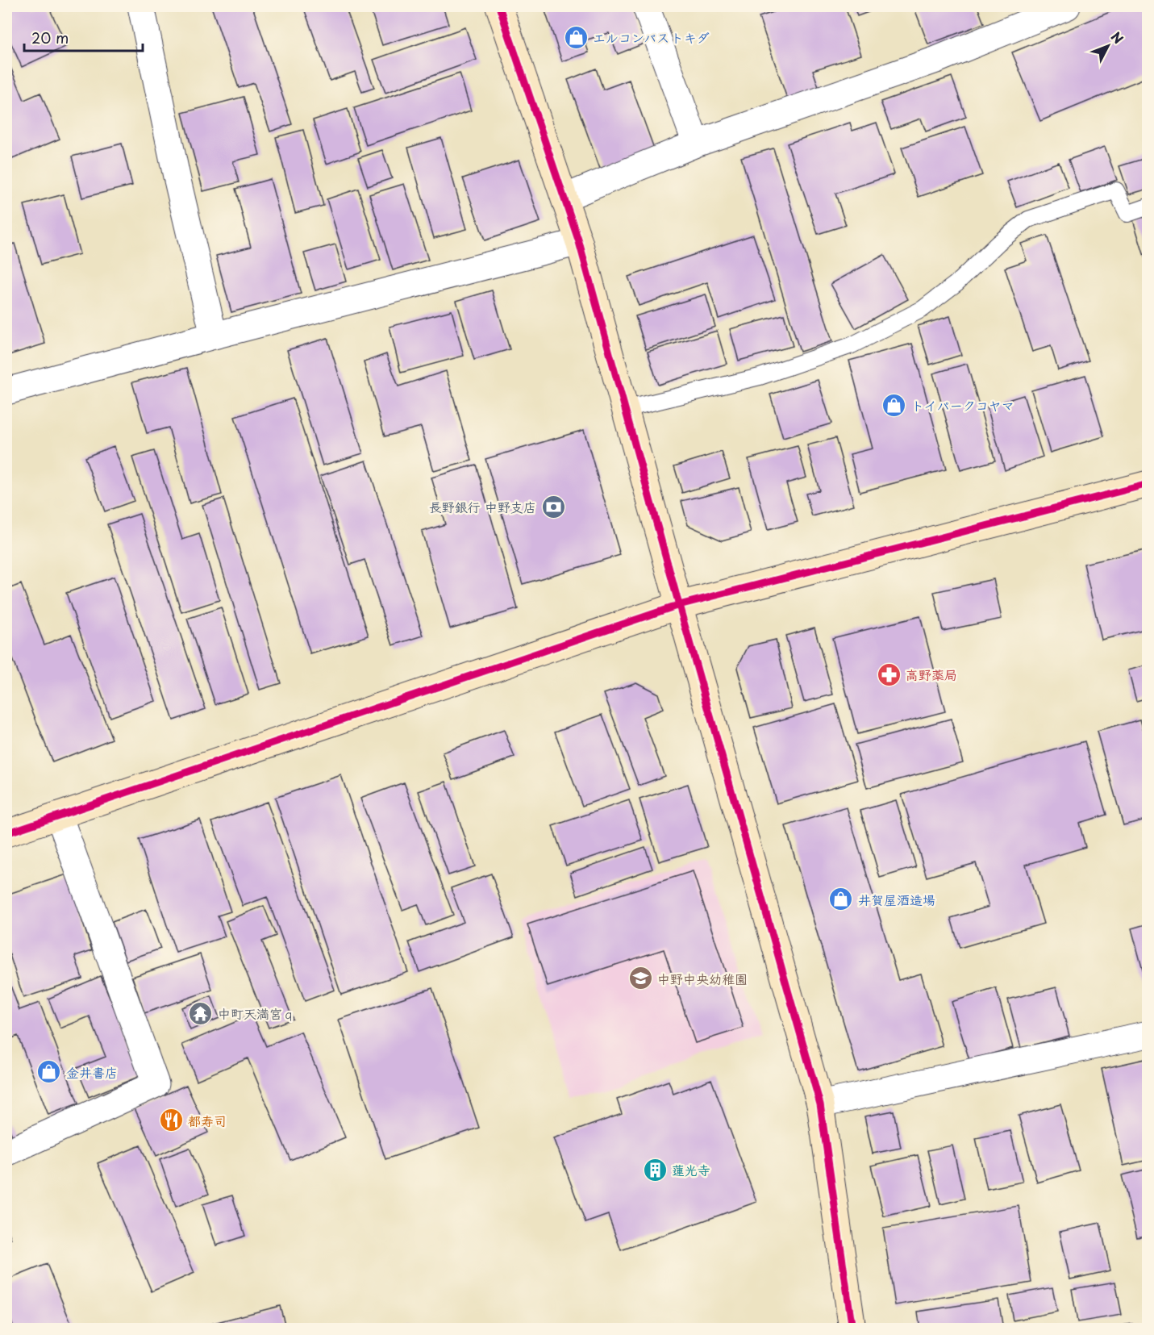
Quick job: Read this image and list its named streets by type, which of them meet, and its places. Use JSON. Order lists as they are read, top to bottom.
{
  "places": {
    "shop": [
      "エルコンパストキダ",
      "トイパークコヤマ",
      "井賀屋酒造場",
      "金井書店"
    ],
    "bank": ["長野銀行 中野支店"],
    "pharmacy": ["高野薬局"],
    "school or university": ["中野中央幼稚園"],
    "temple": ["中町天満宮ｑ"],
    "restaurant": ["都寿司"],
    "building": ["蓮光寺"]
  },
  "scale_bar": "20 m",
  "north": "top right"
}
